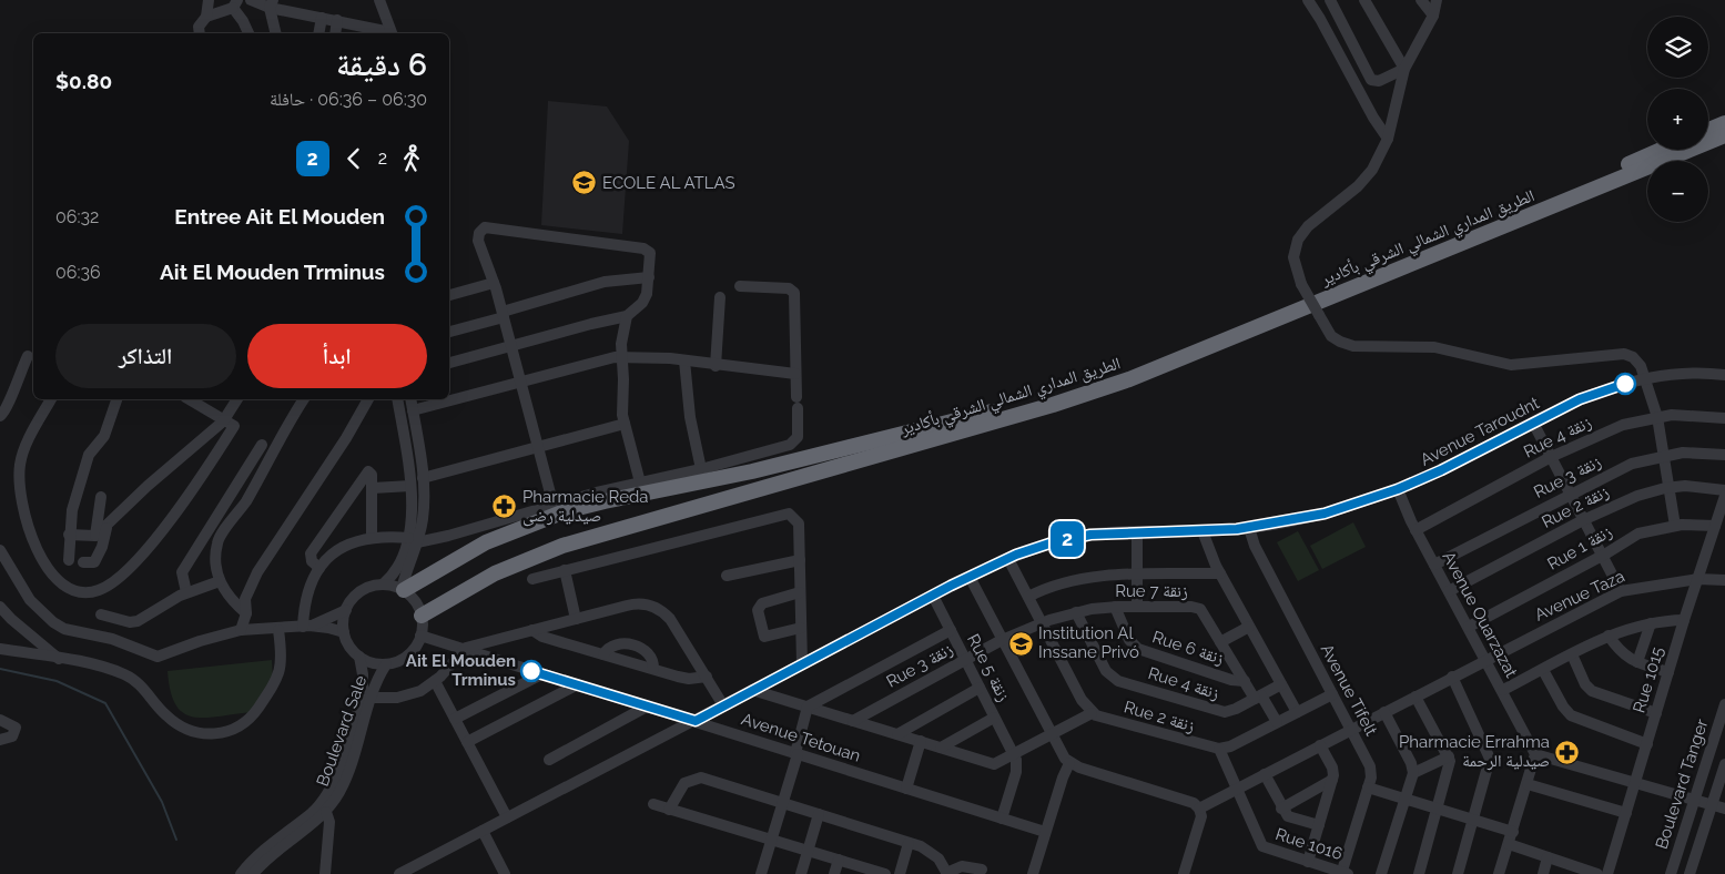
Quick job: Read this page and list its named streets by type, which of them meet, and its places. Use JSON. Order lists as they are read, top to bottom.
{
  "streets": {
    "highway": ["الطريق المداري الشمالي الشرقي بأكادير"],
    "street": [
      "Avenue Taroudnt",
      "Rue 4 زنقة",
      "Rue 3 زنقة",
      "Rue 2 زنقة",
      "Rue 1 زنقة",
      "Rue 7 زنقة",
      "Avenue Taza",
      "Avenue Ouarzazat",
      "Rue 6 زنقة",
      "Rue 5 زنقة",
      "Rue 1015",
      "Avenue Tifelt",
      "Boulevard Sale",
      "Avenue Tetouan",
      "Boulevard Tanger",
      "Rue 1016"
    ]
  },
  "crossings": [
    ["الطريق المداري الشمالي الشرقي بأكادير", "Boulevard Sale"],
    ["الطريق المداري الشمالي الشرقي بأكادير", "Avenue Tetouan"],
    ["Avenue Taroudnt", "Avenue Ouarzazat"],
    ["Avenue Taroudnt", "Rue 5 زنقة"],
    ["Avenue Taroudnt", "Avenue Tifelt"],
    ["Avenue Taroudnt", "Avenue Tetouan"],
    ["Rue 4 زنقة", "Rue 7 زنقة"],
    ["Rue 4 زنقة", "Avenue Ouarzazat"],
    ["Rue 3 زنقة", "Rue 7 زنقة"],
    ["Rue 3 زنقة", "Avenue Ouarzazat"],
    ["Rue 3 زنقة", "Rue 5 زنقة"],
    ["Rue 2 زنقة", "Avenue Ouarzazat"],
    ["Rue 1 زنقة", "Avenue Ouarzazat"],
    ["Rue 1 زنقة", "Rue 1015"],
    ["Rue 7 زنقة", "Rue 6 زنقة"],
    ["Avenue Taza", "Avenue Ouarzazat"],
    ["Avenue Taza", "Rue 1015"],
    ["Avenue Taza", "Avenue Tifelt"],
    ["Avenue Taza", "Rue 1016"],
    ["Avenue Tifelt", "Rue 1016"],
    ["Boulevard Sale", "Avenue Tetouan"]
  ],
  "places": {
    "school or university": ["ECOLE AL ATLAS", "Institution Al Inssane Privó"],
    "pharmacy": ["Pharmacie Reda صيدلية رضى", "Pharmacie Errahma صيدلية الرحمة"],
    "other": ["Ait El Mouden Trminus"]
  },
  "lines": ["bus line 2"],
  "page": {
    "on_map": "2",
    "map_buttons": ["+", "−"],
    "heading": ["6 دقيقة", "06:30 – 06:36 · حافلة", "$0.80"],
    "legs": ["2", "2"],
    "list": [
      {
        "name": "Entree Ait El Mouden",
        "value": "06:32"
      },
      {
        "name": "Ait El Mouden Trminus",
        "value": "06:36"
      }
    ],
    "buttons": ["ابدأ", "التذاكر"]
  }
}
